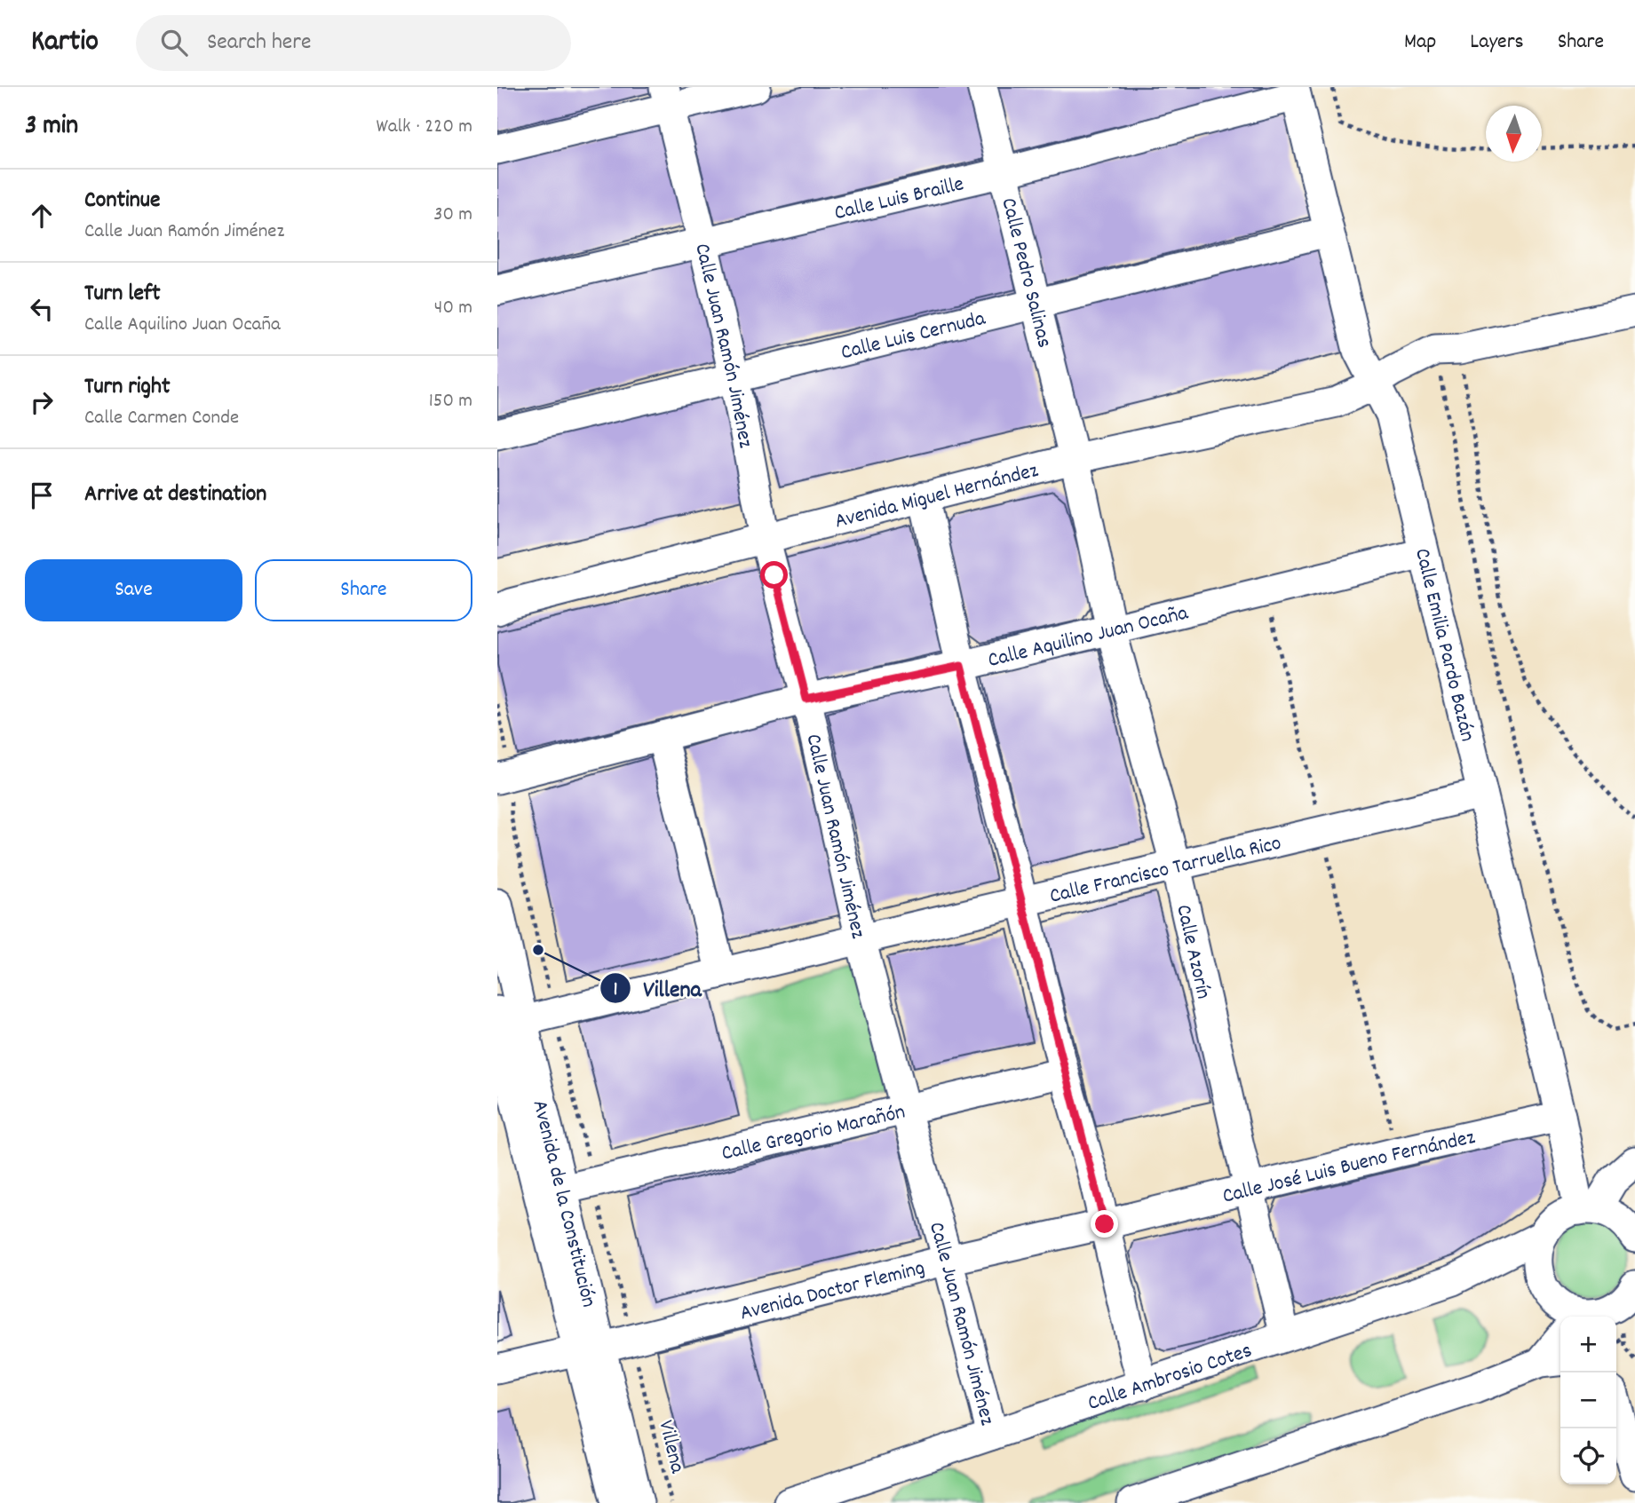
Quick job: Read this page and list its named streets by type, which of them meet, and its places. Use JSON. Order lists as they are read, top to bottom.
{
  "streets": {
    "street": [
      "Calle Luis Braille",
      "Calle Pedro Salinas",
      "Calle Luis Cernuda",
      "Calle Juan Ramón Jiménez",
      "Avenida Miguel Hernández",
      "Calle Aquilino Juan Ocaña",
      "Calle Emilia Pardo Bazán",
      "Calle Francisco Tarruella Rico",
      "Calle Azorín",
      "Calle Gregorio Marañón",
      "Calle José Luis Bueno Fernández",
      "Avenida de la Constitución",
      "Avenida Doctor Fleming",
      "Calle Ambrosio Cotes"
    ],
    "path": ["Villena"]
  },
  "crossings": [
    ["Calle Luis Braille", "Calle Pedro Salinas"],
    ["Calle Luis Braille", "Calle Juan Ramón Jiménez"],
    ["Calle Luis Braille", "Calle Emilia Pardo Bazán"],
    ["Calle Pedro Salinas", "Calle Luis Cernuda"],
    ["Calle Pedro Salinas", "Avenida Miguel Hernández"],
    ["Calle Pedro Salinas", "Calle Azorín"],
    ["Calle Luis Cernuda", "Calle Juan Ramón Jiménez"],
    ["Calle Luis Cernuda", "Calle Emilia Pardo Bazán"],
    ["Calle Juan Ramón Jiménez", "Avenida Miguel Hernández"],
    ["Calle Juan Ramón Jiménez", "Calle Aquilino Juan Ocaña"],
    ["Calle Juan Ramón Jiménez", "Calle Francisco Tarruella Rico"],
    ["Calle Juan Ramón Jiménez", "Calle Gregorio Marañón"],
    ["Calle Juan Ramón Jiménez", "Avenida Doctor Fleming"],
    ["Calle Juan Ramón Jiménez", "Calle Ambrosio Cotes"],
    ["Avenida Miguel Hernández", "Calle Emilia Pardo Bazán"],
    ["Avenida Miguel Hernández", "Calle Azorín"],
    ["Calle Aquilino Juan Ocaña", "Calle Emilia Pardo Bazán"],
    ["Calle Aquilino Juan Ocaña", "Calle Azorín"],
    ["Calle Aquilino Juan Ocaña", "Villena"],
    ["Calle Emilia Pardo Bazán", "Calle Francisco Tarruella Rico"],
    ["Calle Emilia Pardo Bazán", "Calle José Luis Bueno Fernández"],
    ["Calle Emilia Pardo Bazán", "Calle Ambrosio Cotes"],
    ["Calle Francisco Tarruella Rico", "Calle Azorín"],
    ["Calle Francisco Tarruella Rico", "Avenida de la Constitución"],
    ["Calle Francisco Tarruella Rico", "Villena"],
    ["Calle Azorín", "Calle José Luis Bueno Fernández"],
    ["Calle Azorín", "Calle Ambrosio Cotes"],
    ["Calle Gregorio Marañón", "Avenida de la Constitución"],
    ["Calle Gregorio Marañón", "Villena"],
    ["Calle José Luis Bueno Fernández", "Avenida Doctor Fleming"],
    ["Avenida de la Constitución", "Avenida Doctor Fleming"],
    ["Avenida Doctor Fleming", "Villena"]
  ],
  "places": ["Villena"],
  "north": "bottom",
  "page": {
    "header": "Kartio",
    "search": "Search here",
    "nav": ["Map", "Layers", "Share"],
    "heading": ["3 min", "Walk · 220 m"],
    "list": [
      ["Continue", "Calle Juan Ramón Jiménez", "30 m"],
      ["Turn left", "Calle Aquilino Juan Ocaña", "40 m"],
      ["Turn right", "Calle Carmen Conde", "150 m"],
      "Arrive at destination"
    ],
    "buttons": ["Save", "Share"],
    "map_buttons": ["+", "−"]
  }
}
